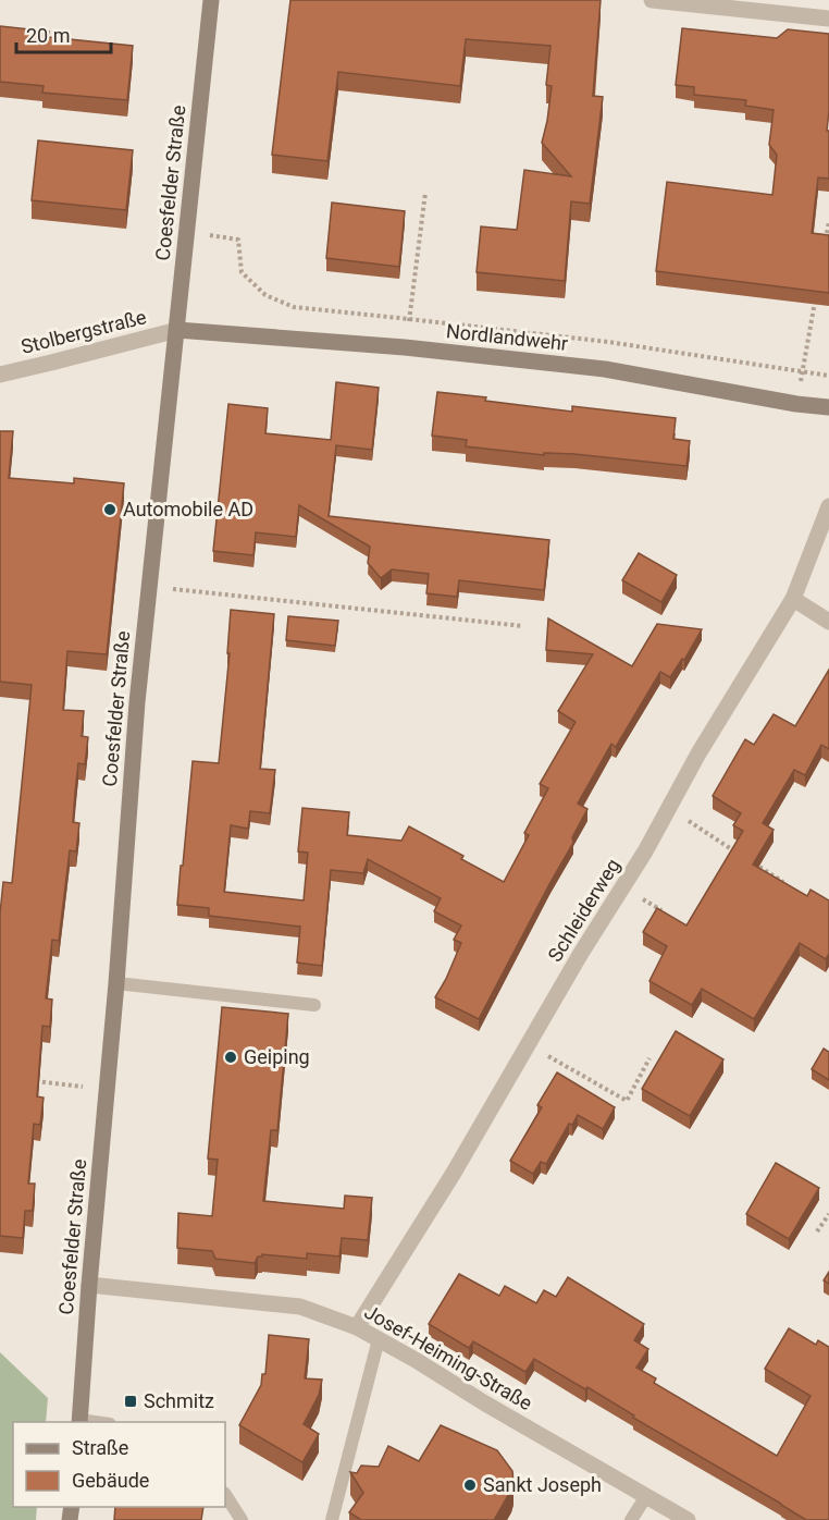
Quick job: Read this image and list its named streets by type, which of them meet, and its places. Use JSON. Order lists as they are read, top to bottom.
{
  "streets": {
    "street": [
      "Coesfelder Straße",
      "Stolbergstraße",
      "Nordlandwehr",
      "Schleiderweg",
      "Josef-Heiming-Straße"
    ]
  },
  "crossings": [
    ["Coesfelder Straße", "Stolbergstraße"],
    ["Coesfelder Straße", "Nordlandwehr"],
    ["Coesfelder Straße", "Josef-Heiming-Straße"],
    ["Stolbergstraße", "Nordlandwehr"],
    ["Schleiderweg", "Josef-Heiming-Straße"]
  ],
  "places": {
    "other": ["Automobile AD", "Geiping", "Sankt Joseph"],
    "transit": ["Schmitz"]
  },
  "legend": ["Straße", "Gebäude"],
  "scale_bar": "20 m"
}
